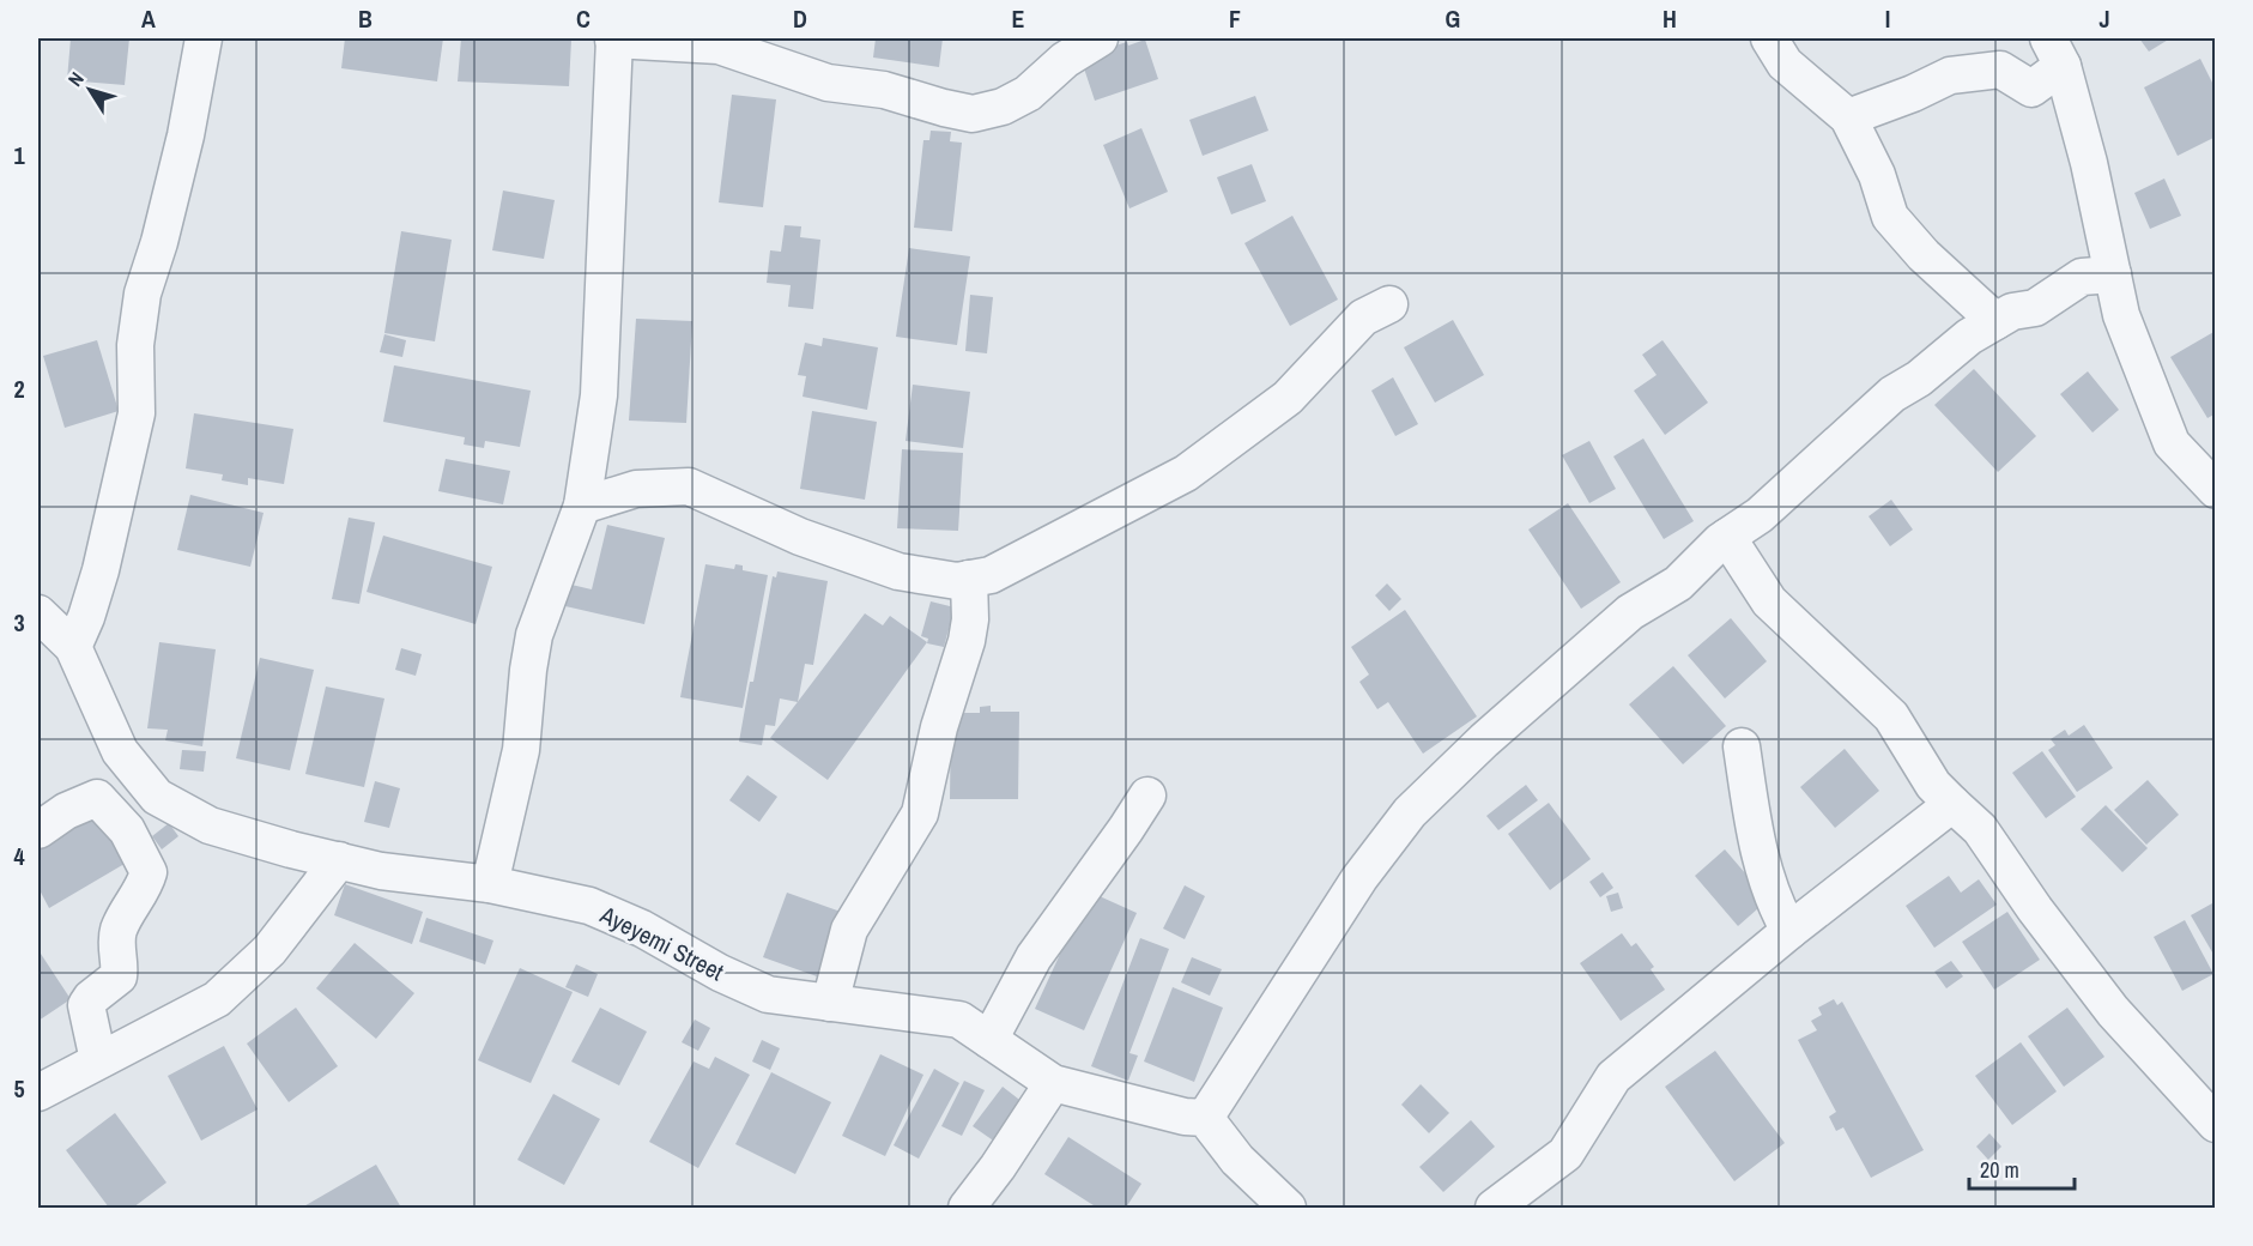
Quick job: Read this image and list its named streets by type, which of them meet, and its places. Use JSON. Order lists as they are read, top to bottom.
{
  "streets": {
    "street": ["Ayeyemi Street"]
  },
  "scale_bar": "20 m",
  "north": "top left",
  "grid": {
    "columns": [
      "A",
      "B",
      "C",
      "D",
      "E",
      "F",
      "G",
      "H",
      "I",
      "J"
    ],
    "rows": [
      "1",
      "2",
      "3",
      "4",
      "5"
    ]
  }
}
